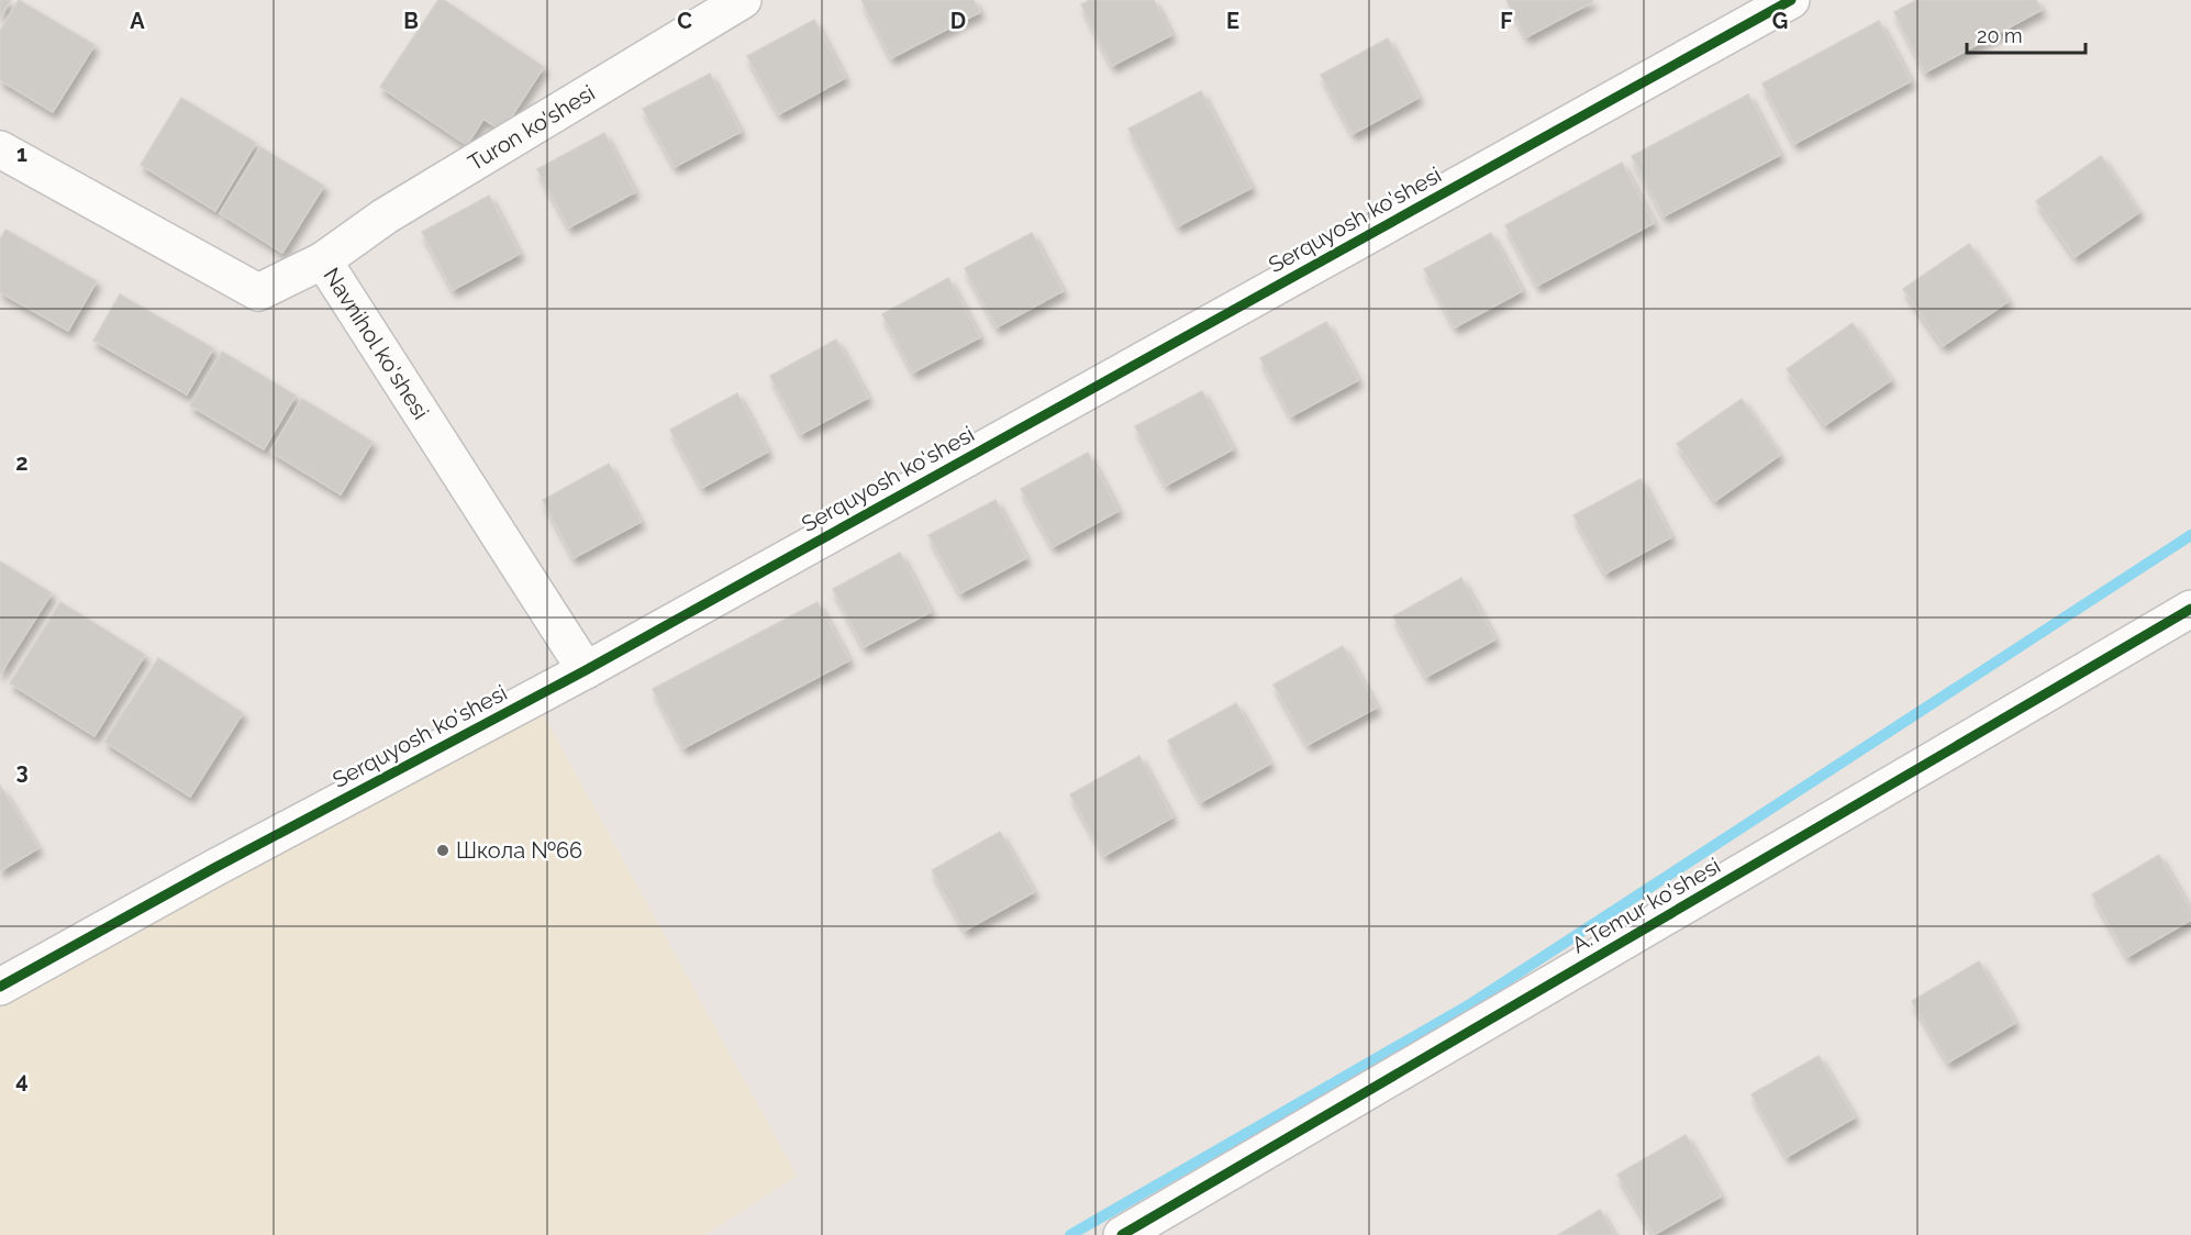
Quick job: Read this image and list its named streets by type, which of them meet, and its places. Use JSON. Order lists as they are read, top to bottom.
{
  "streets": {
    "street": [
      "Turon ko'shesi",
      "Serquyosh ko'shesi",
      "Navnihol ko'shesi",
      "A.Temur ko'shesi"
    ]
  },
  "crossings": [
    ["Turon ko'shesi", "Navnihol ko'shesi"],
    ["Serquyosh ko'shesi", "Navnihol ko'shesi"]
  ],
  "places": ["Школа №66"],
  "scale_bar": "20 m",
  "grid": {
    "columns": [
      "A",
      "B",
      "C",
      "D",
      "E",
      "F",
      "G"
    ],
    "rows": [
      "1",
      "2",
      "3",
      "4"
    ]
  }
}
